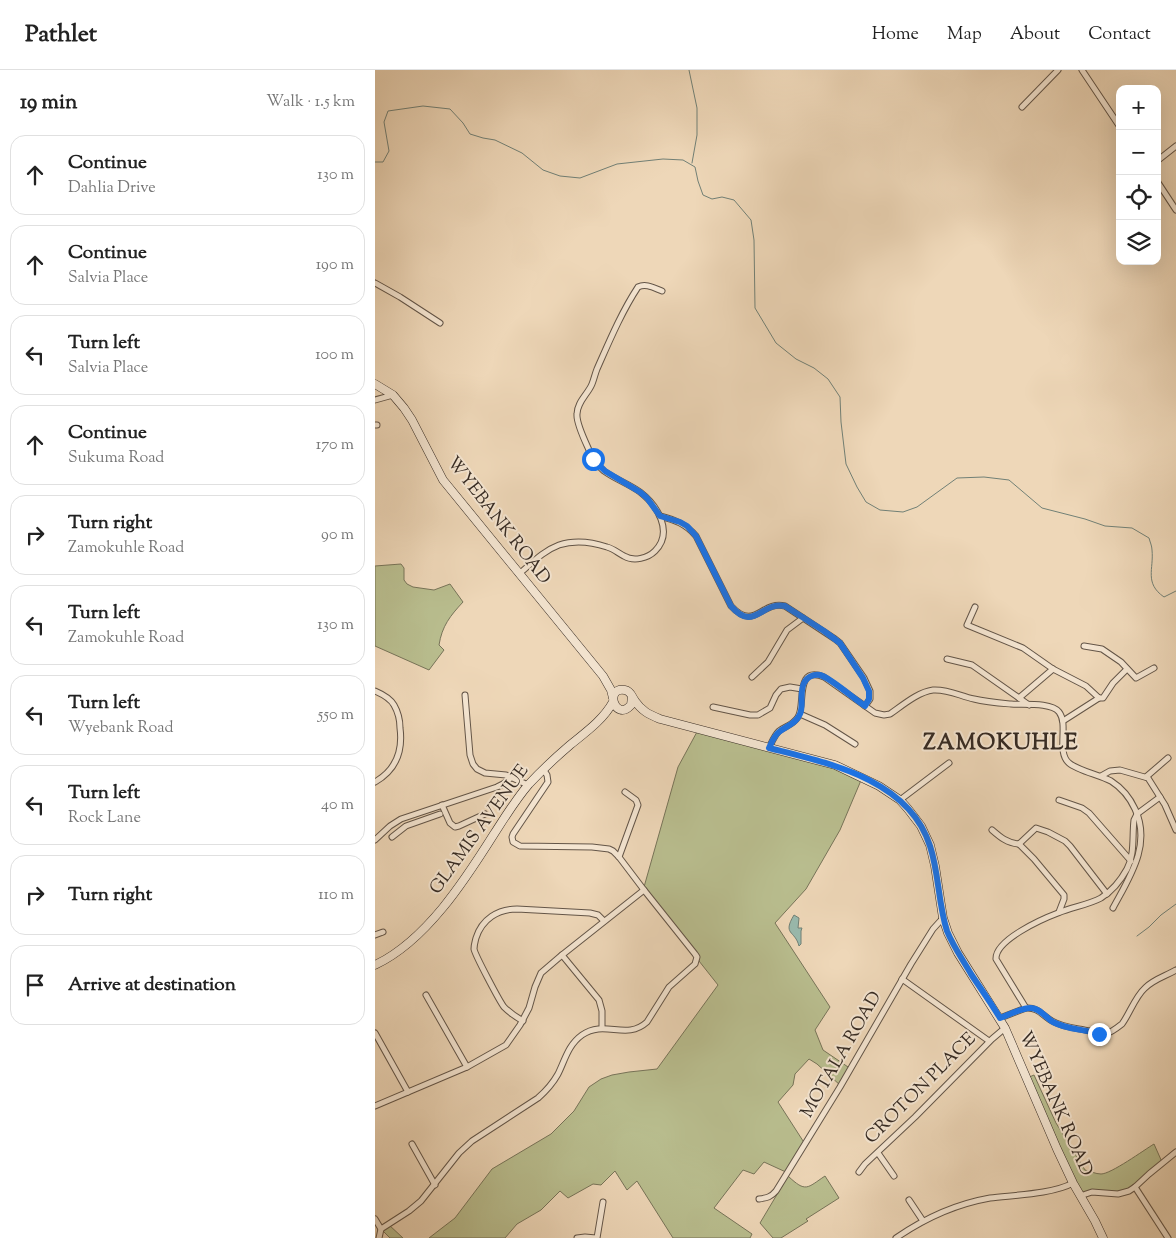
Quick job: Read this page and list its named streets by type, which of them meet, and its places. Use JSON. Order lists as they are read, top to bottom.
{
  "streets": {
    "main road": ["WYEBANK ROAD", "GLAMIS AVENUE"],
    "street": ["MOTALA ROAD", "CROTON PLACE"]
  },
  "crossings": [
    ["WYEBANK ROAD", "GLAMIS AVENUE"],
    ["WYEBANK ROAD", "MOTALA ROAD"],
    ["WYEBANK ROAD", "CROTON PLACE"]
  ],
  "districts": ["ZAMOKUHLE"],
  "page": {
    "header": "Pathlet",
    "nav": [
      "Home",
      "Map",
      "About",
      "Contact"
    ],
    "heading": ["19 min", "Walk · 1.5 km"],
    "map_buttons": ["+", "−"],
    "list": [
      ["Continue", "Dahlia Drive", "130 m"],
      ["Continue", "Salvia Place", "190 m"],
      ["Turn left", "Salvia Place", "100 m"],
      ["Continue", "Sukuma Road", "170 m"],
      ["Turn right", "Zamokuhle Road", "90 m"],
      ["Turn left", "Zamokuhle Road", "130 m"],
      ["Turn left", "Wyebank Road", "550 m"],
      ["Turn left", "Rock Lane", "40 m"],
      ["Turn right", "110 m"],
      "Arrive at destination"
    ]
  }
}
